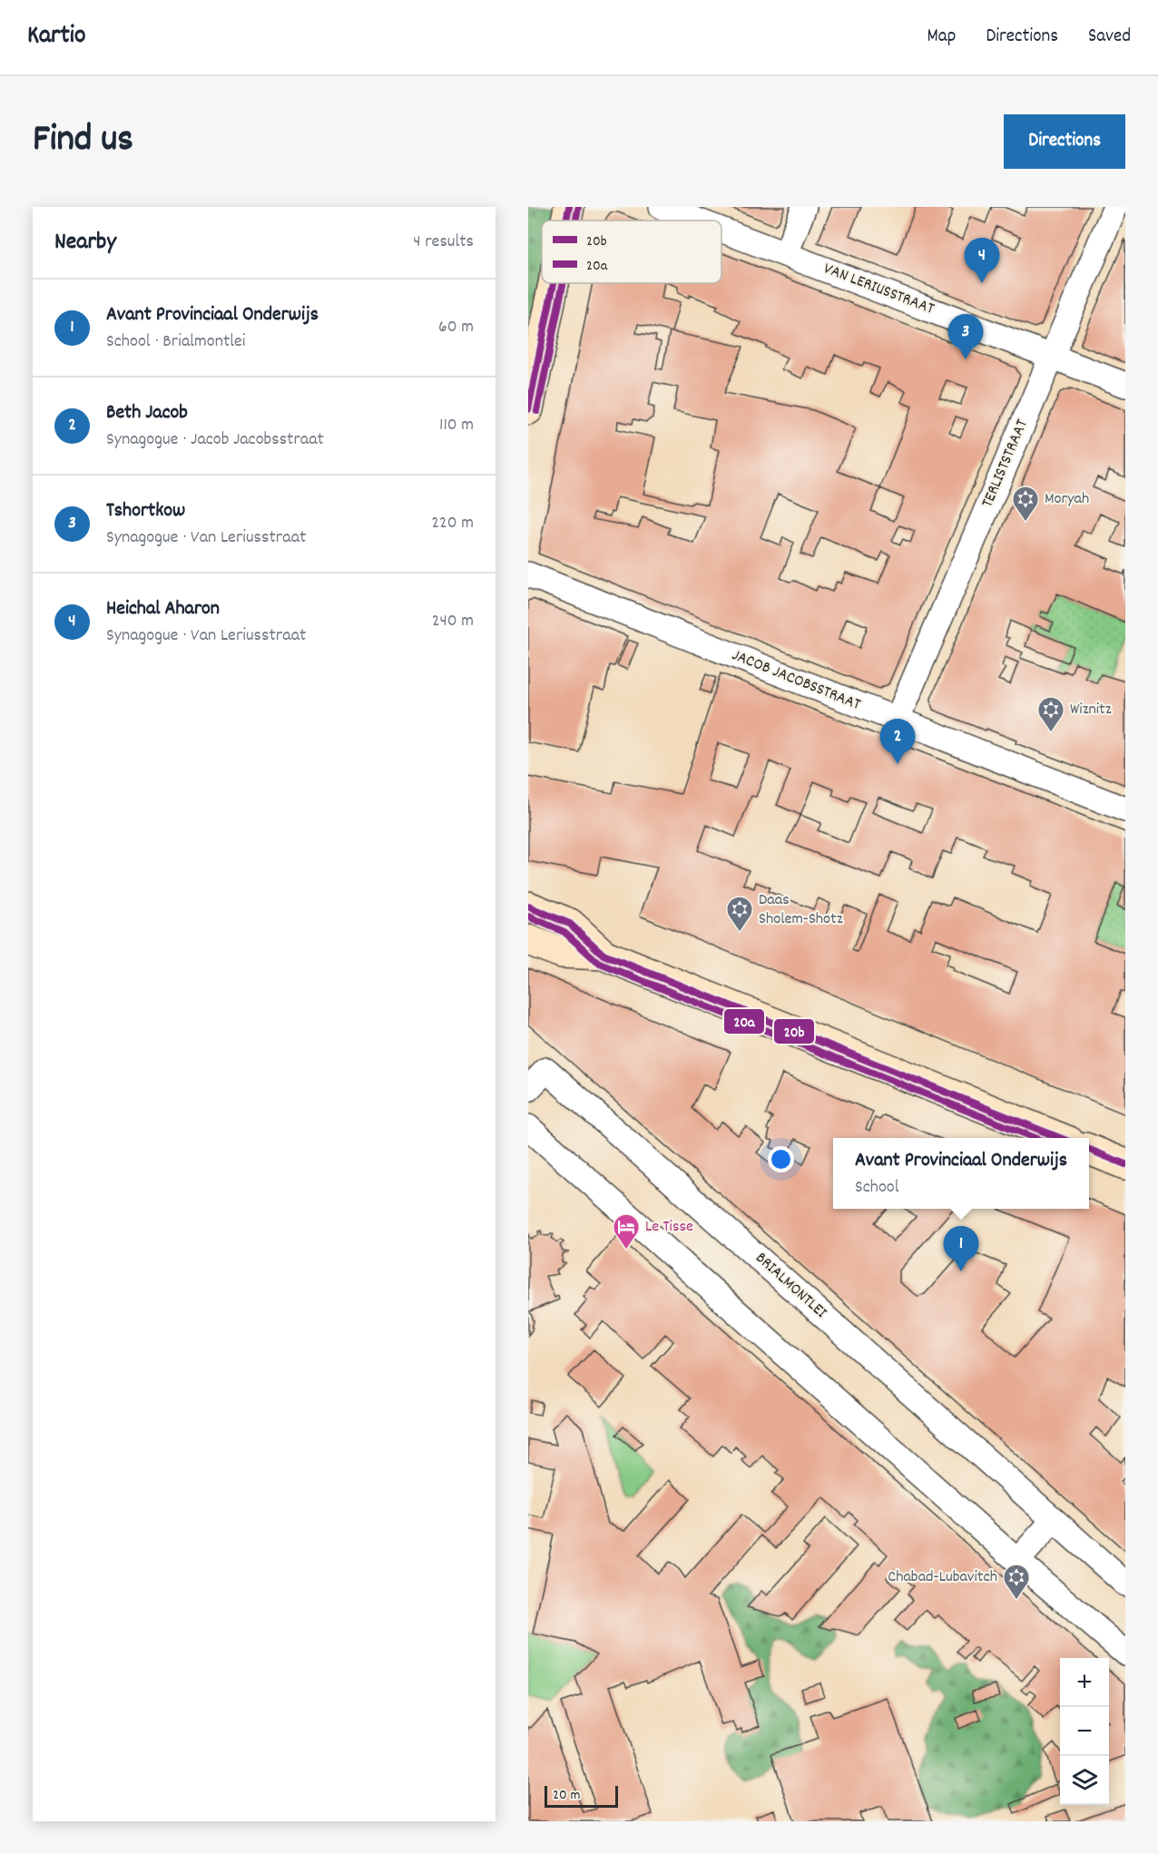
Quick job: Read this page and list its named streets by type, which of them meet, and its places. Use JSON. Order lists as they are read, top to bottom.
{
  "streets": {
    "street": [
      "VAN LERIUSSTRAAT",
      "TERLISTSTRAAT",
      "JACOB JACOBSSTRAAT",
      "BRIALMONTLEI"
    ]
  },
  "crossings": [
    ["VAN LERIUSSTRAAT", "TERLISTSTRAAT"],
    ["TERLISTSTRAAT", "JACOB JACOBSSTRAAT"]
  ],
  "places": {
    "synagogue": [
      "Moryah",
      "Wiznitz",
      "Daas Sholem-Shotz",
      "Chabad-Lubavitch"
    ],
    "hotel": ["Le Tisse"]
  },
  "lines": ["transit line 20b", "transit line 20a"],
  "legend": ["20b", "20a"],
  "scale_bar": "20 m",
  "page": {
    "header": "Kartio",
    "nav": ["Map", "Directions", "Saved"],
    "title": "Find us",
    "buttons": "Directions",
    "heading": ["Nearby", "4 results"],
    "pins": [
      "4",
      "3",
      "2",
      "1"
    ],
    "list": [
      {
        "mark": "1",
        "name": "Avant Provinciaal Onderwijs",
        "note": "School · Brialmontlei",
        "value": "60 m"
      },
      {
        "mark": "2",
        "name": "Beth Jacob",
        "note": "Synagogue · Jacob Jacobsstraat",
        "value": "110 m"
      },
      {
        "mark": "3",
        "name": "Tshortkow",
        "note": "Synagogue · Van Leriusstraat",
        "value": "220 m"
      },
      {
        "mark": "4",
        "name": "Heichal Aharon",
        "note": "Synagogue · Van Leriusstraat",
        "value": "240 m"
      }
    ],
    "popup": ["Avant Provinciaal Onderwijs", "School"],
    "map_buttons": ["+", "−"],
    "scale": "20 m"
  }
}
